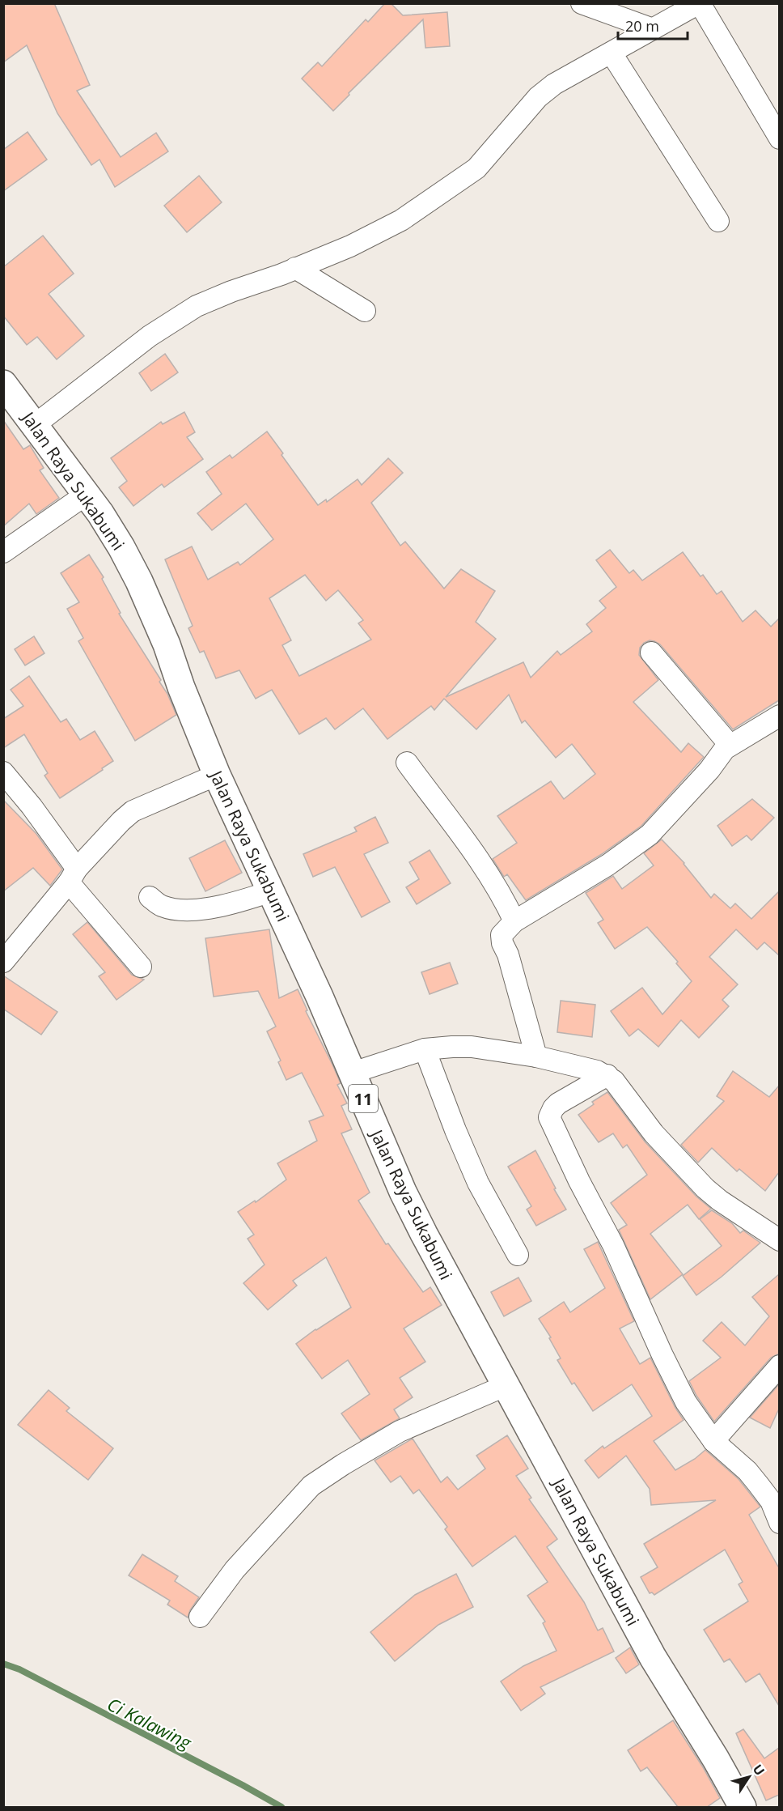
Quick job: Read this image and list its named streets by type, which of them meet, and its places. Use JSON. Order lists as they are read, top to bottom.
{
  "streets": {
    "highway": ["Jalan Raya Sukabumi", "11"]
  },
  "water": ["Ci Kalawing"],
  "scale_bar": "20 m",
  "north": "top right"
}
